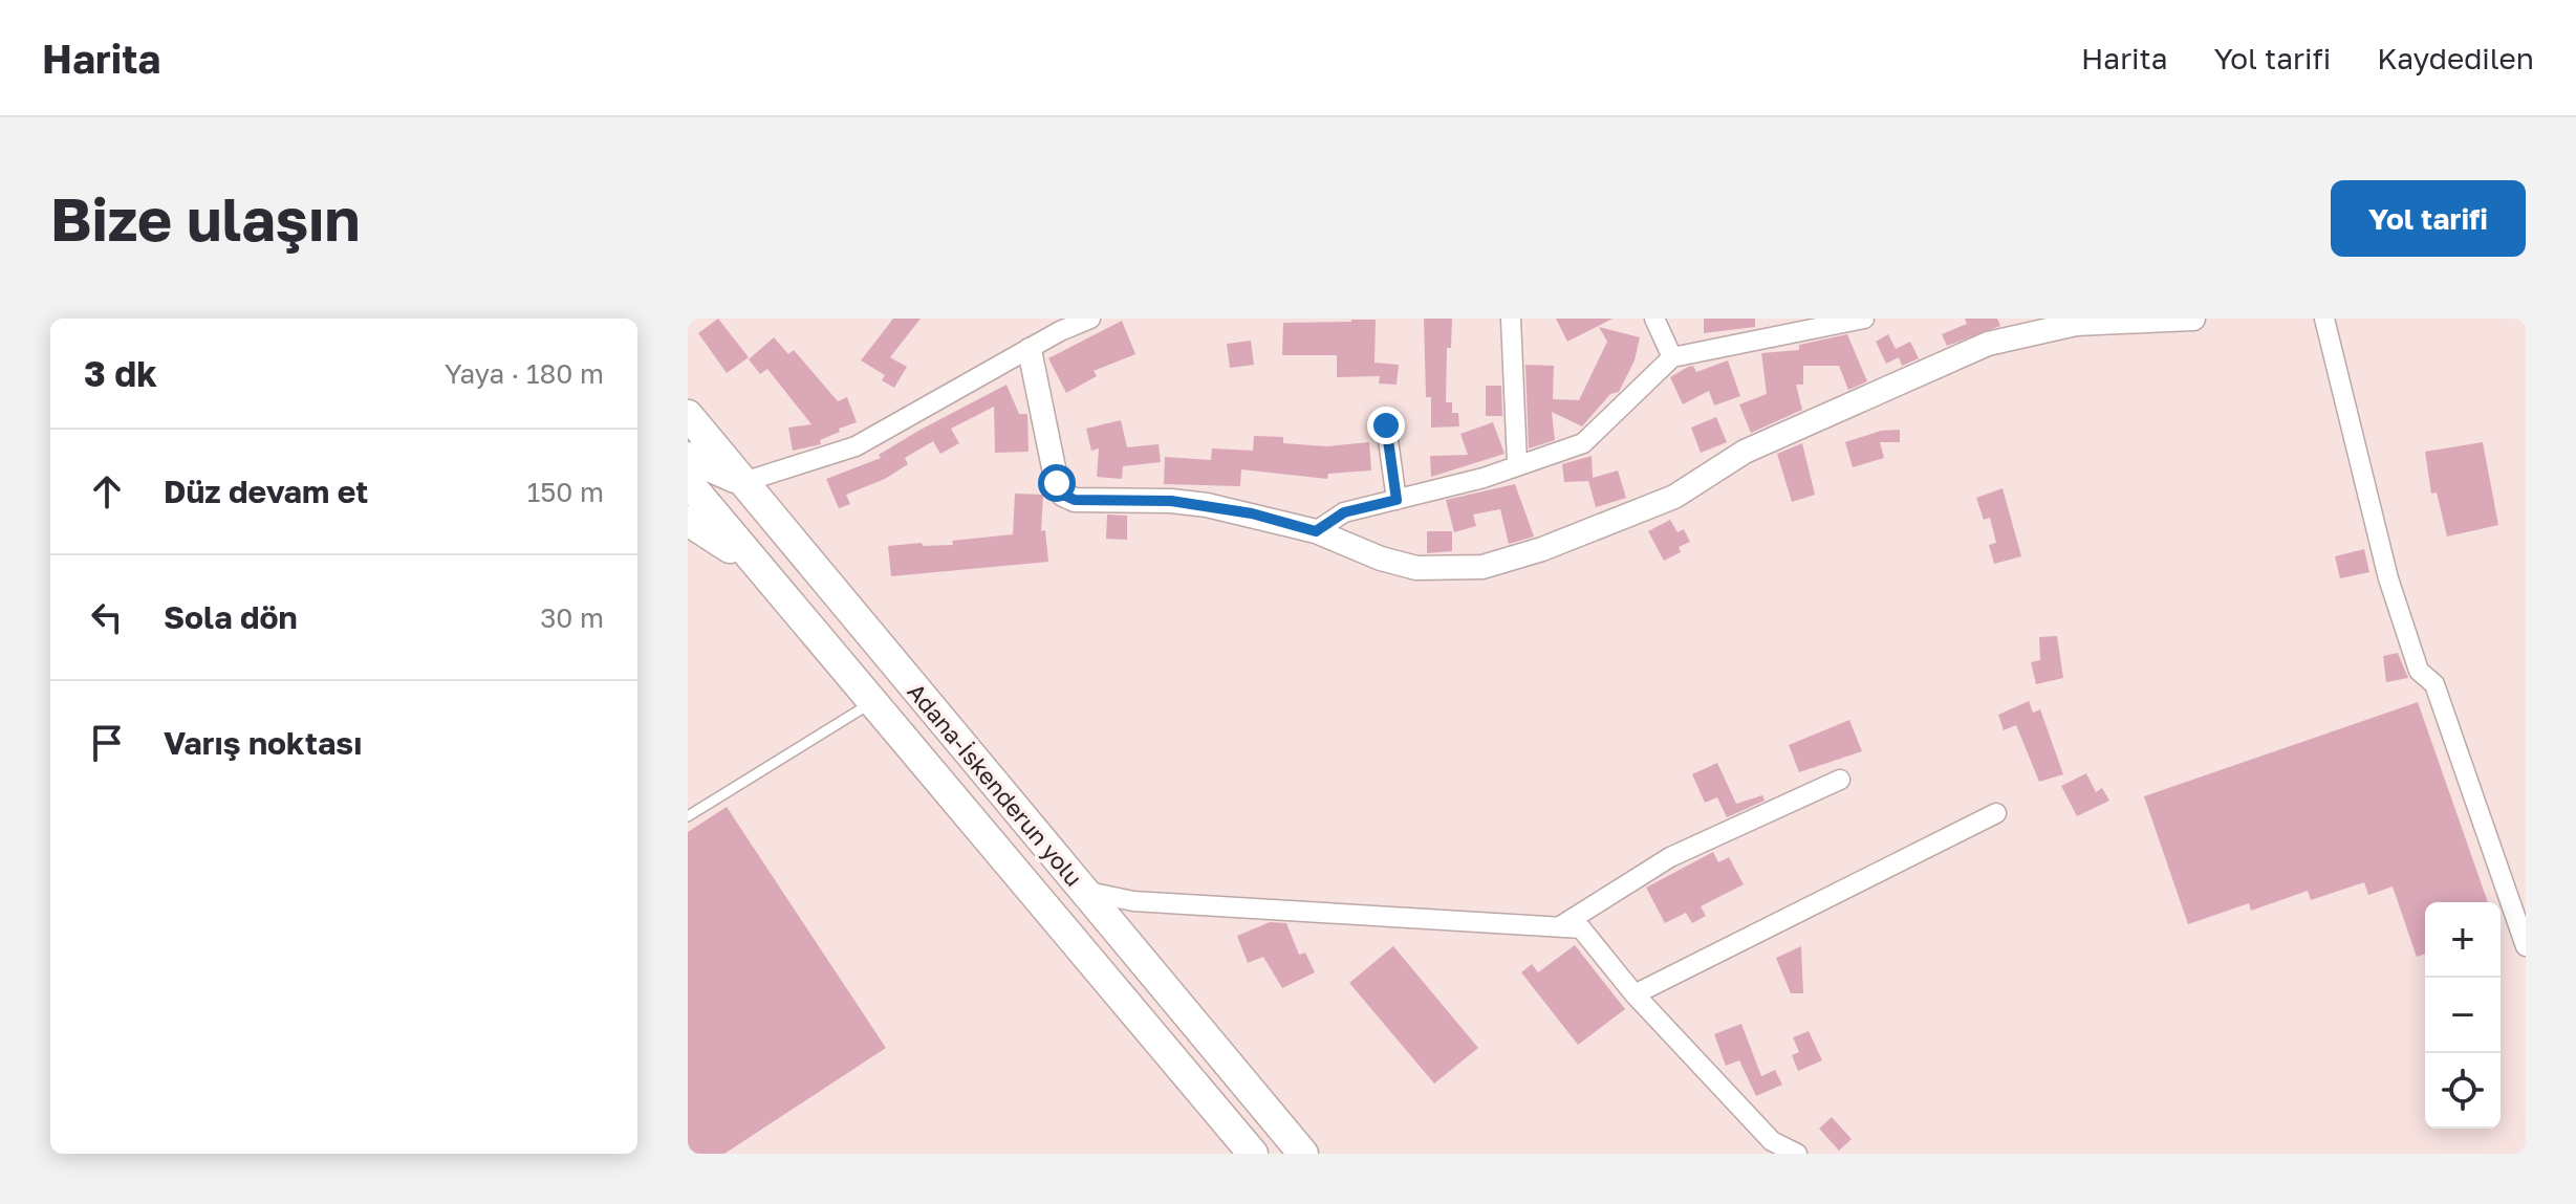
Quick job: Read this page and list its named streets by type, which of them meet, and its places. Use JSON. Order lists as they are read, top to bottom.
{
  "streets": {
    "highway": ["Adana-İskenderun yolu"]
  },
  "page": {
    "header": "Harita",
    "nav": ["Harita", "Yol tarifi", "Kaydedilen"],
    "buttons": "Yol tarifi",
    "title": "Bize ulaşın",
    "heading": ["3 dk", "Yaya · 180 m"],
    "list": [
      ["Düz devam et", "150 m"],
      ["Sola dön", "30 m"],
      "Varış noktası"
    ],
    "map_buttons": ["+", "−"]
  }
}
